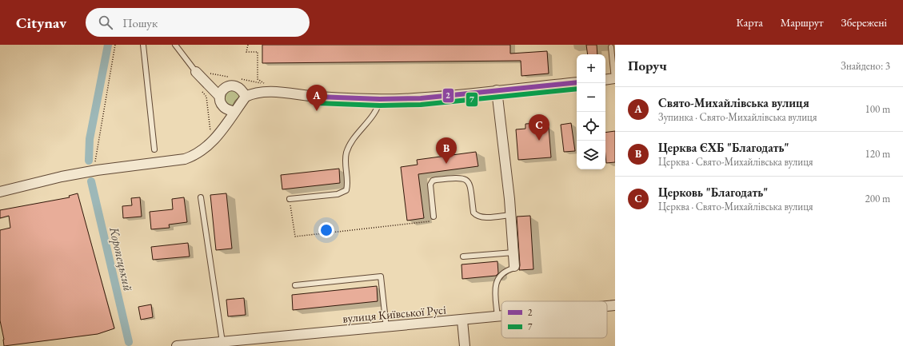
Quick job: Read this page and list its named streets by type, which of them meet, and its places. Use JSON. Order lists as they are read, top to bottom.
{
  "streets": {
    "street": ["вулиця Київської Русі"]
  },
  "water": ["Коропецький"],
  "lines": ["transit line 2", "transit line 7"],
  "legend": ["2", "7"],
  "page": {
    "header": "Citynav",
    "search": "Пошук",
    "nav": ["Карта", "Маршрут", "Збережені"],
    "heading": ["Поруч", "Знайдено: 3"],
    "map_buttons": ["+", "−"],
    "pins": ["A", "C", "B"],
    "list": [
      {
        "mark": "A",
        "name": "Свято-Михайлівська вулиця",
        "note": "Зупинка · Свято-Михайлівська вулиця",
        "value": "100 m"
      },
      {
        "mark": "B",
        "name": "Церква ЄХБ \"Благодать\"",
        "note": "Церква · Свято-Михайлівська вулиця",
        "value": "120 m"
      },
      {
        "mark": "C",
        "name": "Церковь \"Благодать\"",
        "note": "Церква · Свято-Михайлівська вулиця",
        "value": "200 m"
      }
    ]
  }
}
